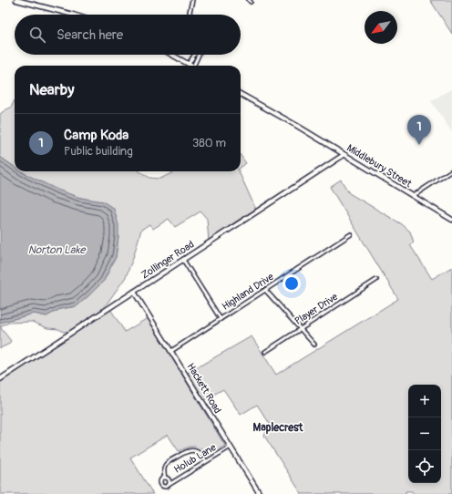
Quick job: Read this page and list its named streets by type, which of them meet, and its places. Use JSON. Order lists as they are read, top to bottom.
{
  "streets": {
    "street": [
      "Middlebury Street",
      "Zollinger Road",
      "Highland Drive",
      "Player Drive",
      "Hackett Road",
      "Holub Lane"
    ]
  },
  "crossings": [
    ["Middlebury Street", "Zollinger Road"],
    ["Zollinger Road", "Hackett Road"],
    ["Highland Drive", "Hackett Road"],
    ["Hackett Road", "Holub Lane"]
  ],
  "districts": ["Maplecrest"],
  "water": ["Norton Lake"],
  "north": "bottom left",
  "page": {
    "search": "Search here",
    "heading": "Nearby",
    "list": [
      {
        "mark": "1",
        "name": "Camp Koda",
        "note": "Public building",
        "value": "380 m"
      }
    ],
    "pins": "1",
    "map_buttons": ["+", "−"]
  }
}
